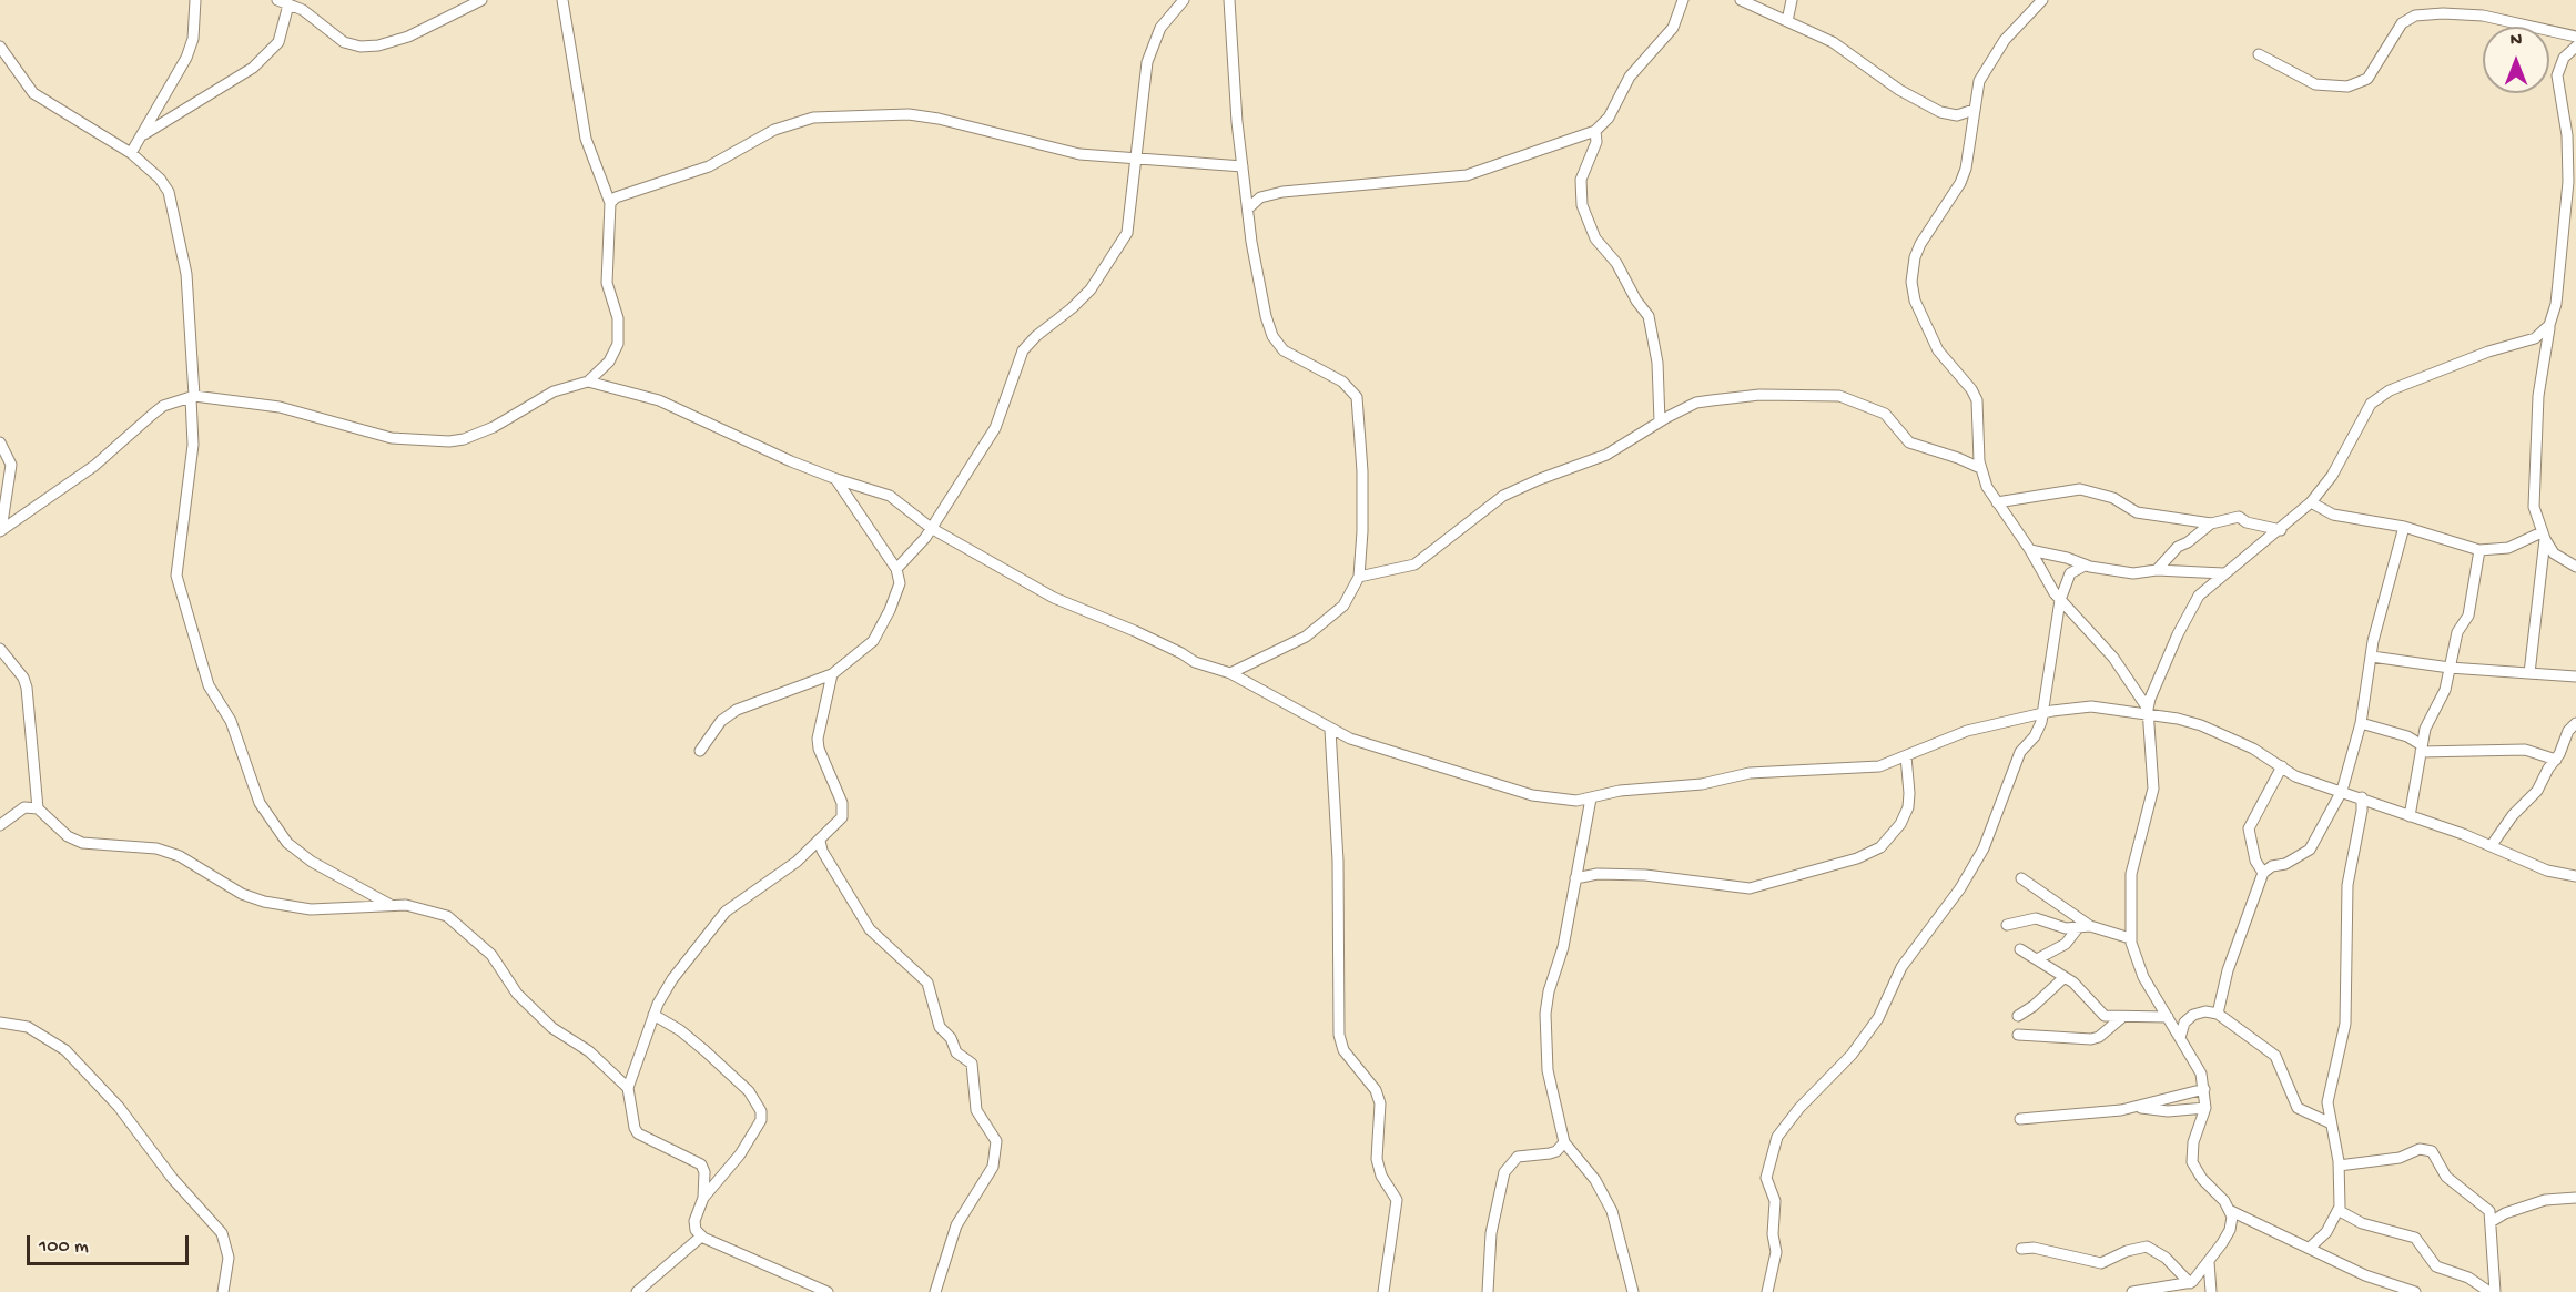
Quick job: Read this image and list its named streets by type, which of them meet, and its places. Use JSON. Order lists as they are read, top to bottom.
{
  "scale_bar": "100 m",
  "north": "top"
}
